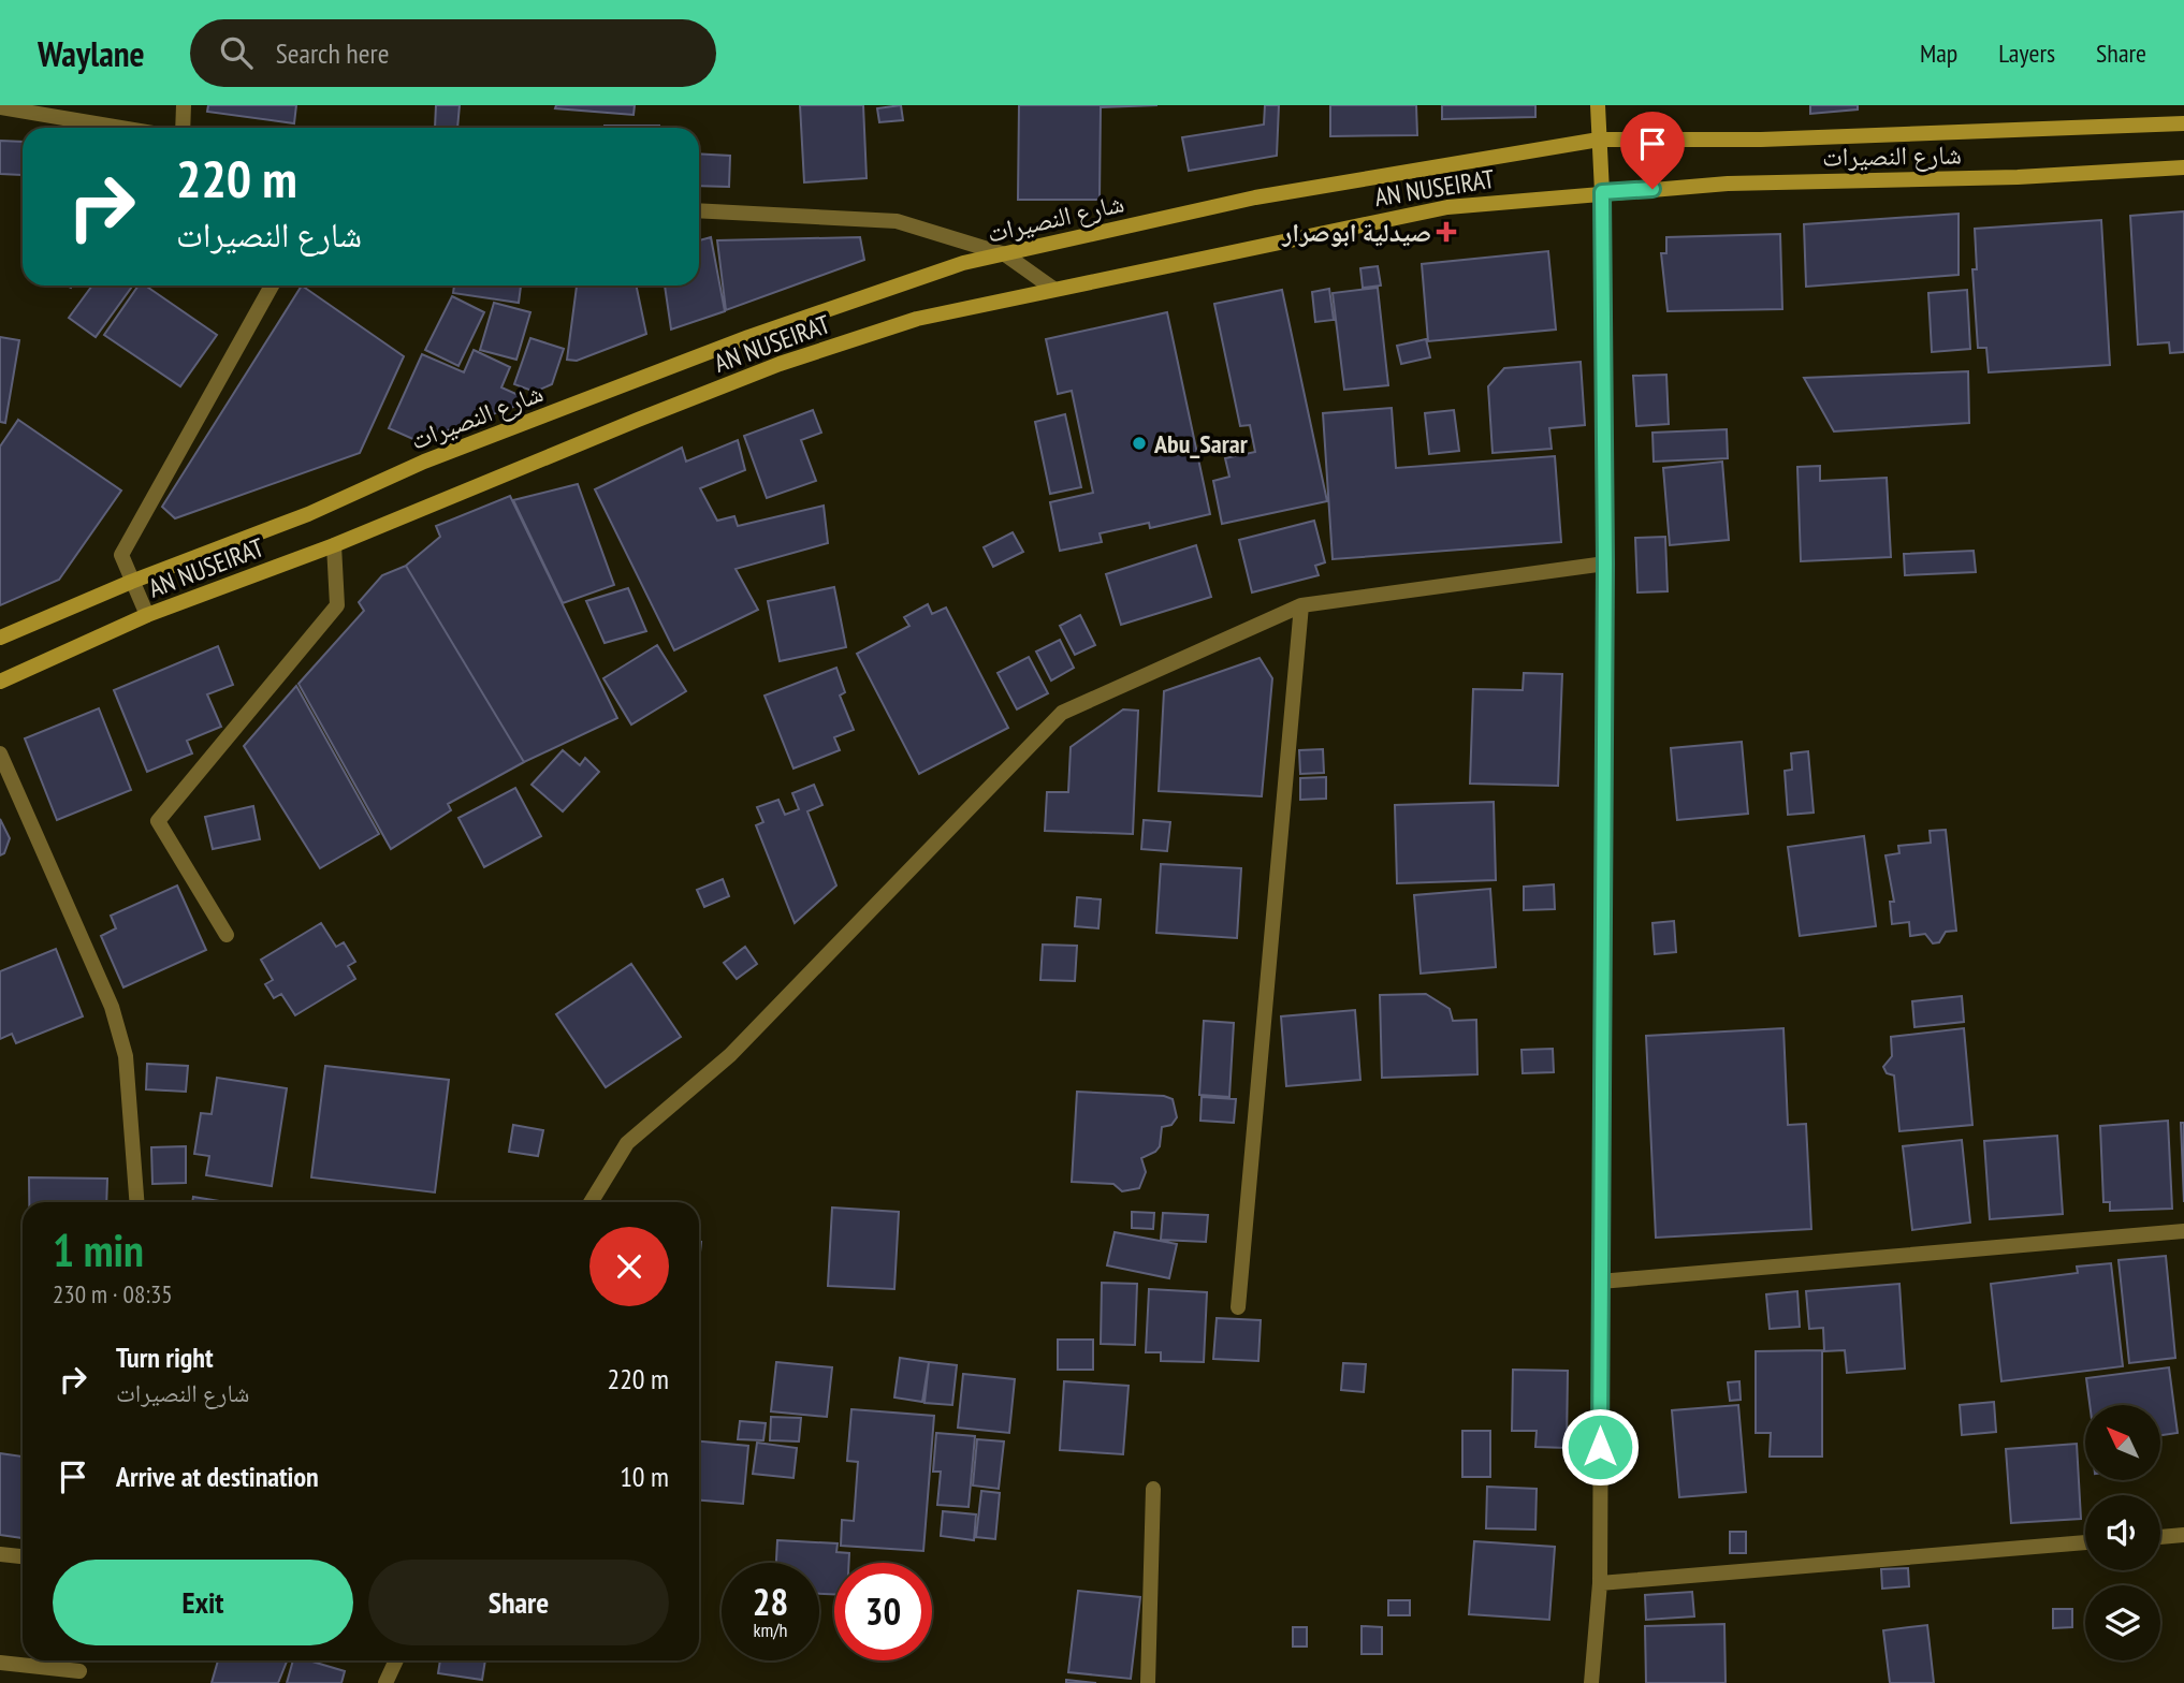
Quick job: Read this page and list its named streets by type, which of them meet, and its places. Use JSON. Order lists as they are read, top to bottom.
{
  "streets": {
    "main road": ["شارع النصيرات", "AN NUSEIRAT"]
  },
  "crossings": [
    ["شارع النصيرات", "AN NUSEIRAT"]
  ],
  "places": {
    "health": ["صيدلية ابوصرار"],
    "other": ["Abu_Sarar"]
  },
  "north": "top left",
  "page": {
    "header": "Waylane",
    "search": "Search here",
    "nav": ["Map", "Layers", "Share"],
    "turn": ["220 m", "شارع النصيرات"],
    "heading": ["1 min", "230 m · 08:35"],
    "list": [
      {
        "name": "Turn right",
        "note": "شارع النصيرات",
        "value": "220 m"
      },
      {
        "name": "Arrive at destination",
        "value": "10 m"
      }
    ],
    "buttons": ["Exit", "Share"],
    "speed": "28 km/h",
    "limit": "30"
  }
}
